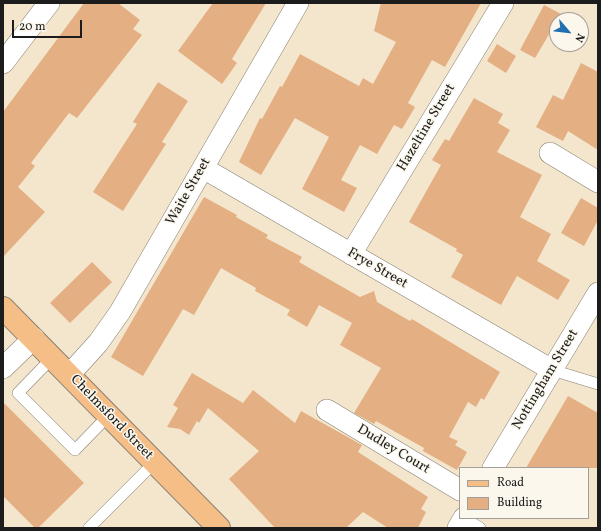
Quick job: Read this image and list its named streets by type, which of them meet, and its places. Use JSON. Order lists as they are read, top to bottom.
{
  "streets": {
    "main road": ["Chelmsford Street"],
    "street": [
      "Hazeltine Street",
      "Waite Street",
      "Frye Street",
      "Nottingham Street",
      "Dudley Court"
    ]
  },
  "crossings": [
    ["Hazeltine Street", "Frye Street"],
    ["Waite Street", "Frye Street"],
    ["Waite Street", "Chelmsford Street"],
    ["Frye Street", "Nottingham Street"]
  ],
  "legend": ["Road", "Building"],
  "scale_bar": "20 m",
  "north": "bottom right"
}
